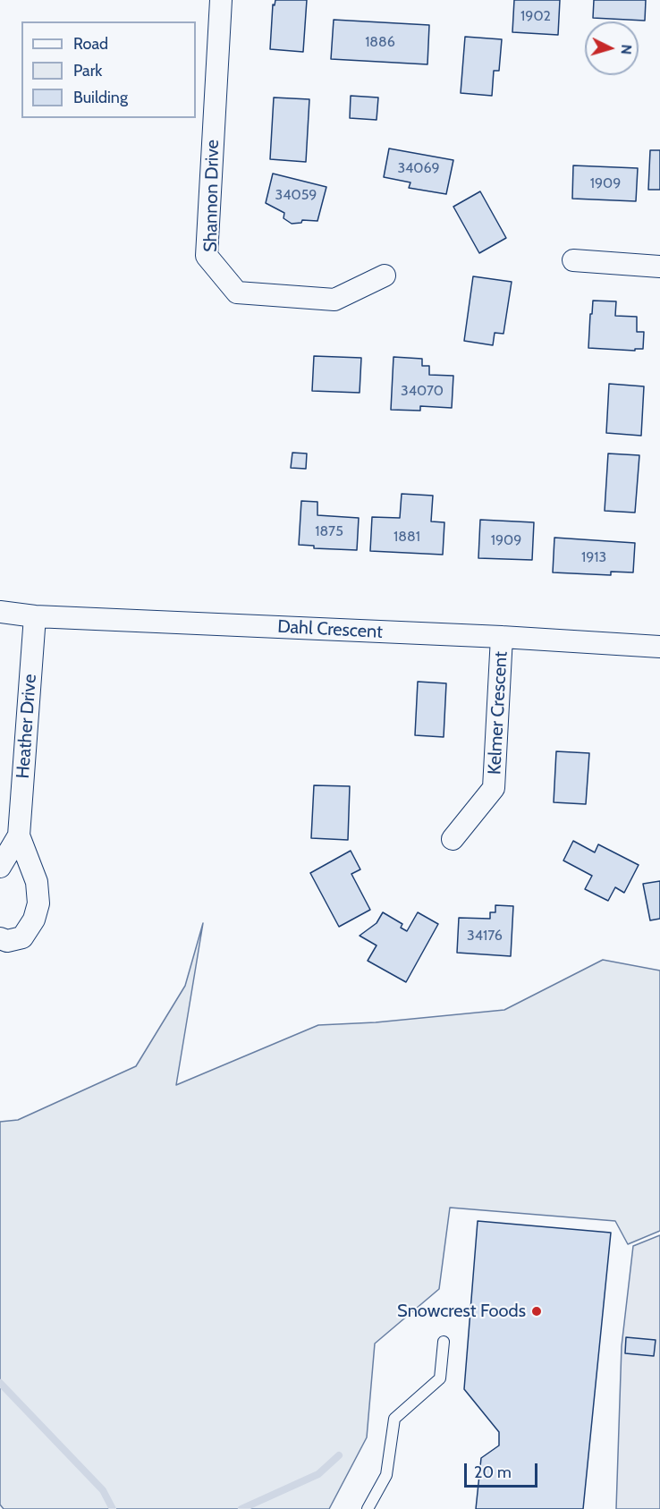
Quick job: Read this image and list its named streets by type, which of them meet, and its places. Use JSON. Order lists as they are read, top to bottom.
{
  "streets": {
    "street": [
      "Shannon Drive",
      "Dahl Crescent",
      "Kelmer Crescent",
      "Heather Drive"
    ]
  },
  "crossings": [
    ["Dahl Crescent", "Kelmer Crescent"],
    ["Dahl Crescent", "Heather Drive"]
  ],
  "places": ["Snowcrest Foods"],
  "house_numbers": [
    "1902",
    "1886",
    "34069",
    "1909",
    "34059",
    "34070",
    "1875",
    "1881",
    "1909",
    "1913",
    "34176"
  ],
  "legend": ["Road", "Park", "Building"],
  "scale_bar": "20 m",
  "north": "right"
}
